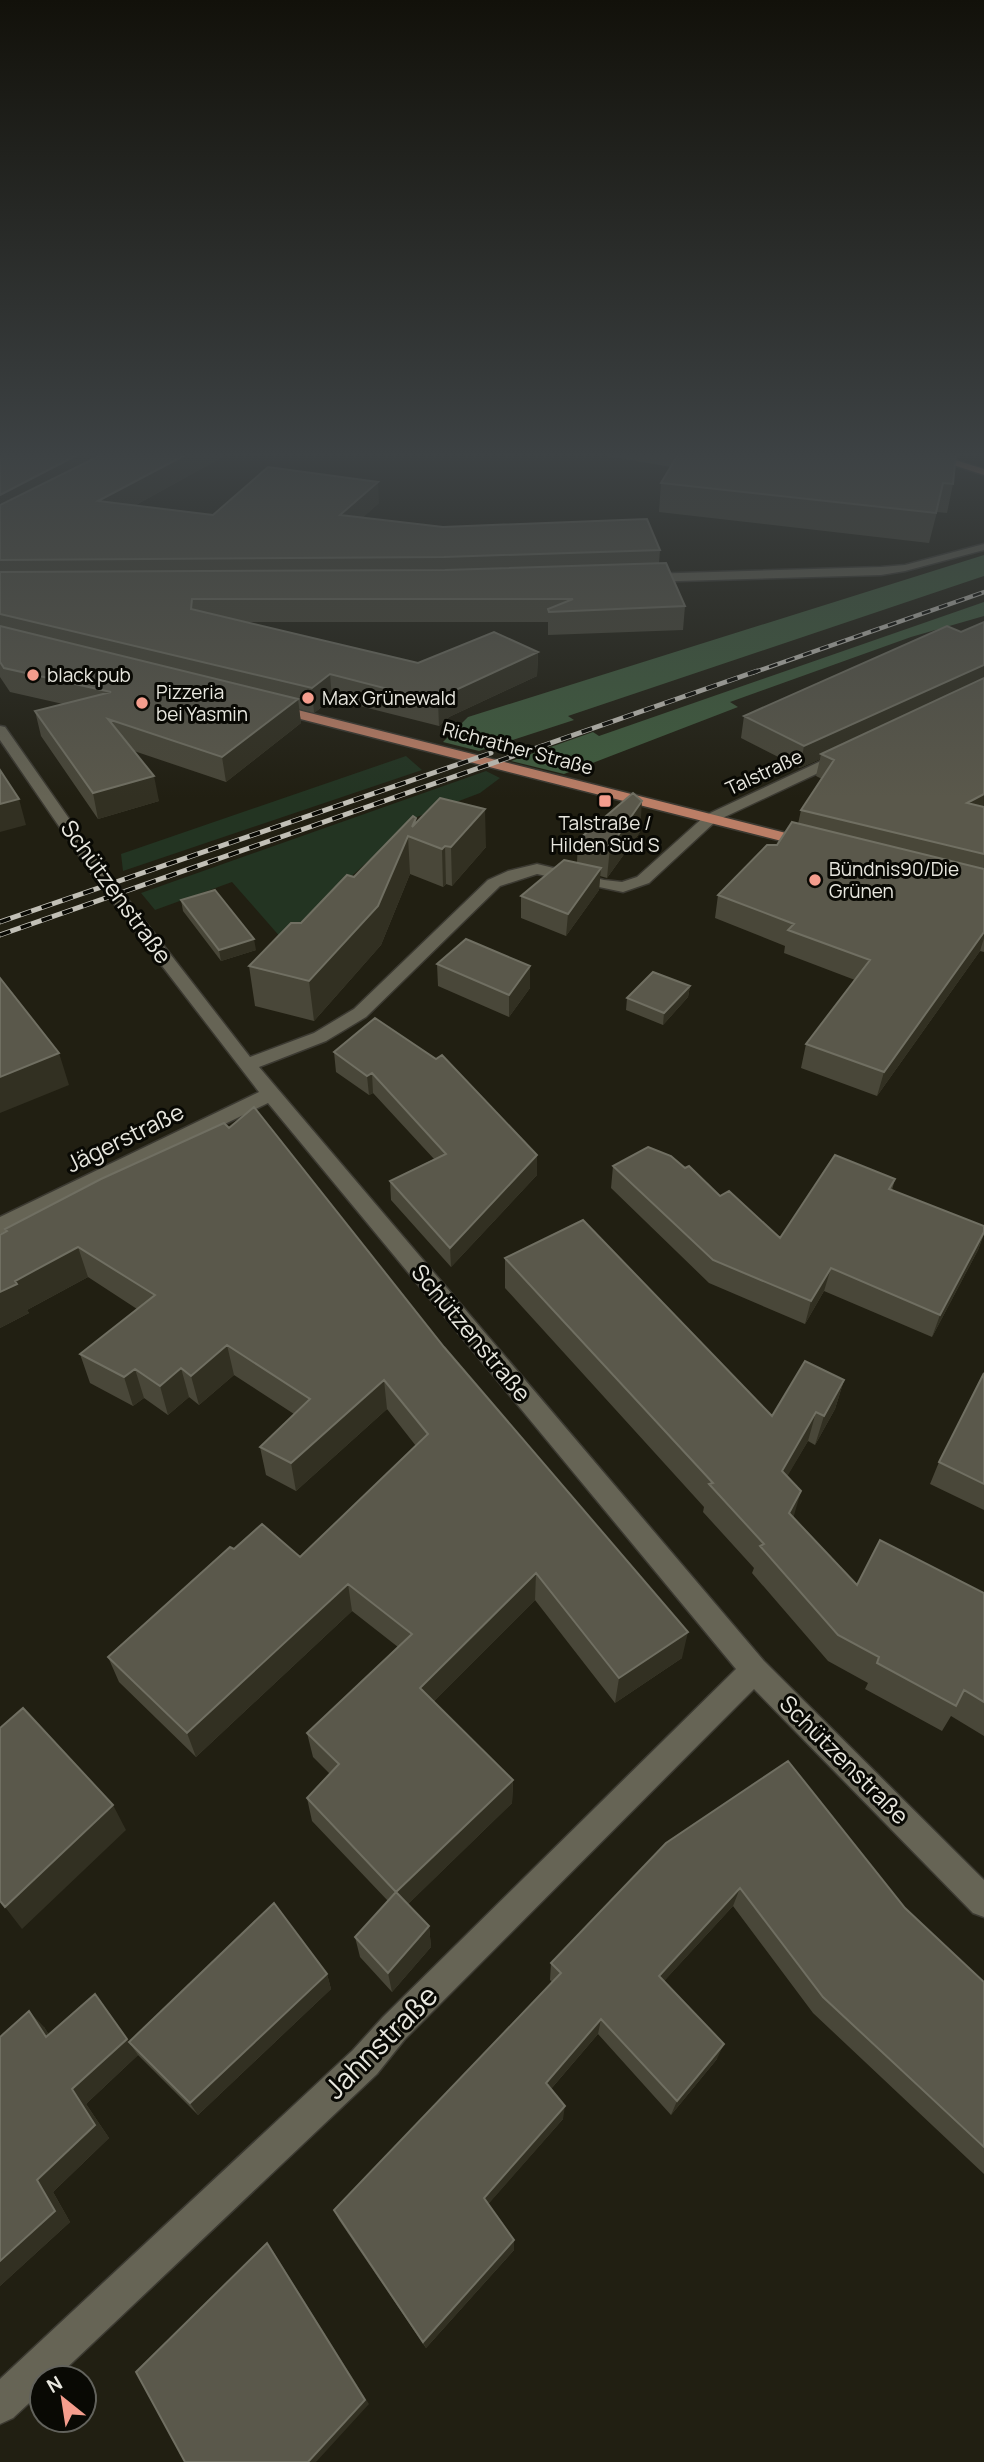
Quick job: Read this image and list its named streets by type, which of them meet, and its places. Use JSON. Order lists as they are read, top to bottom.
{
  "streets": {
    "main road": ["Richrather Straße"],
    "street": [
      "Talstraße",
      "Schützenstraße",
      "Jägerstraße",
      "Jahnstraße"
    ]
  },
  "crossings": [
    ["Richrather Straße", "Talstraße"],
    ["Talstraße", "Schützenstraße"],
    ["Schützenstraße", "Jägerstraße"],
    ["Schützenstraße", "Jahnstraße"]
  ],
  "places": {
    "other": [
      "black pub",
      "Max Grünewald",
      "Pizzeria bei Yasmin",
      "Bündnis90/Die Grünen"
    ],
    "transit": ["Talstraße / Hilden Süd S"]
  },
  "north": "top left"
}
